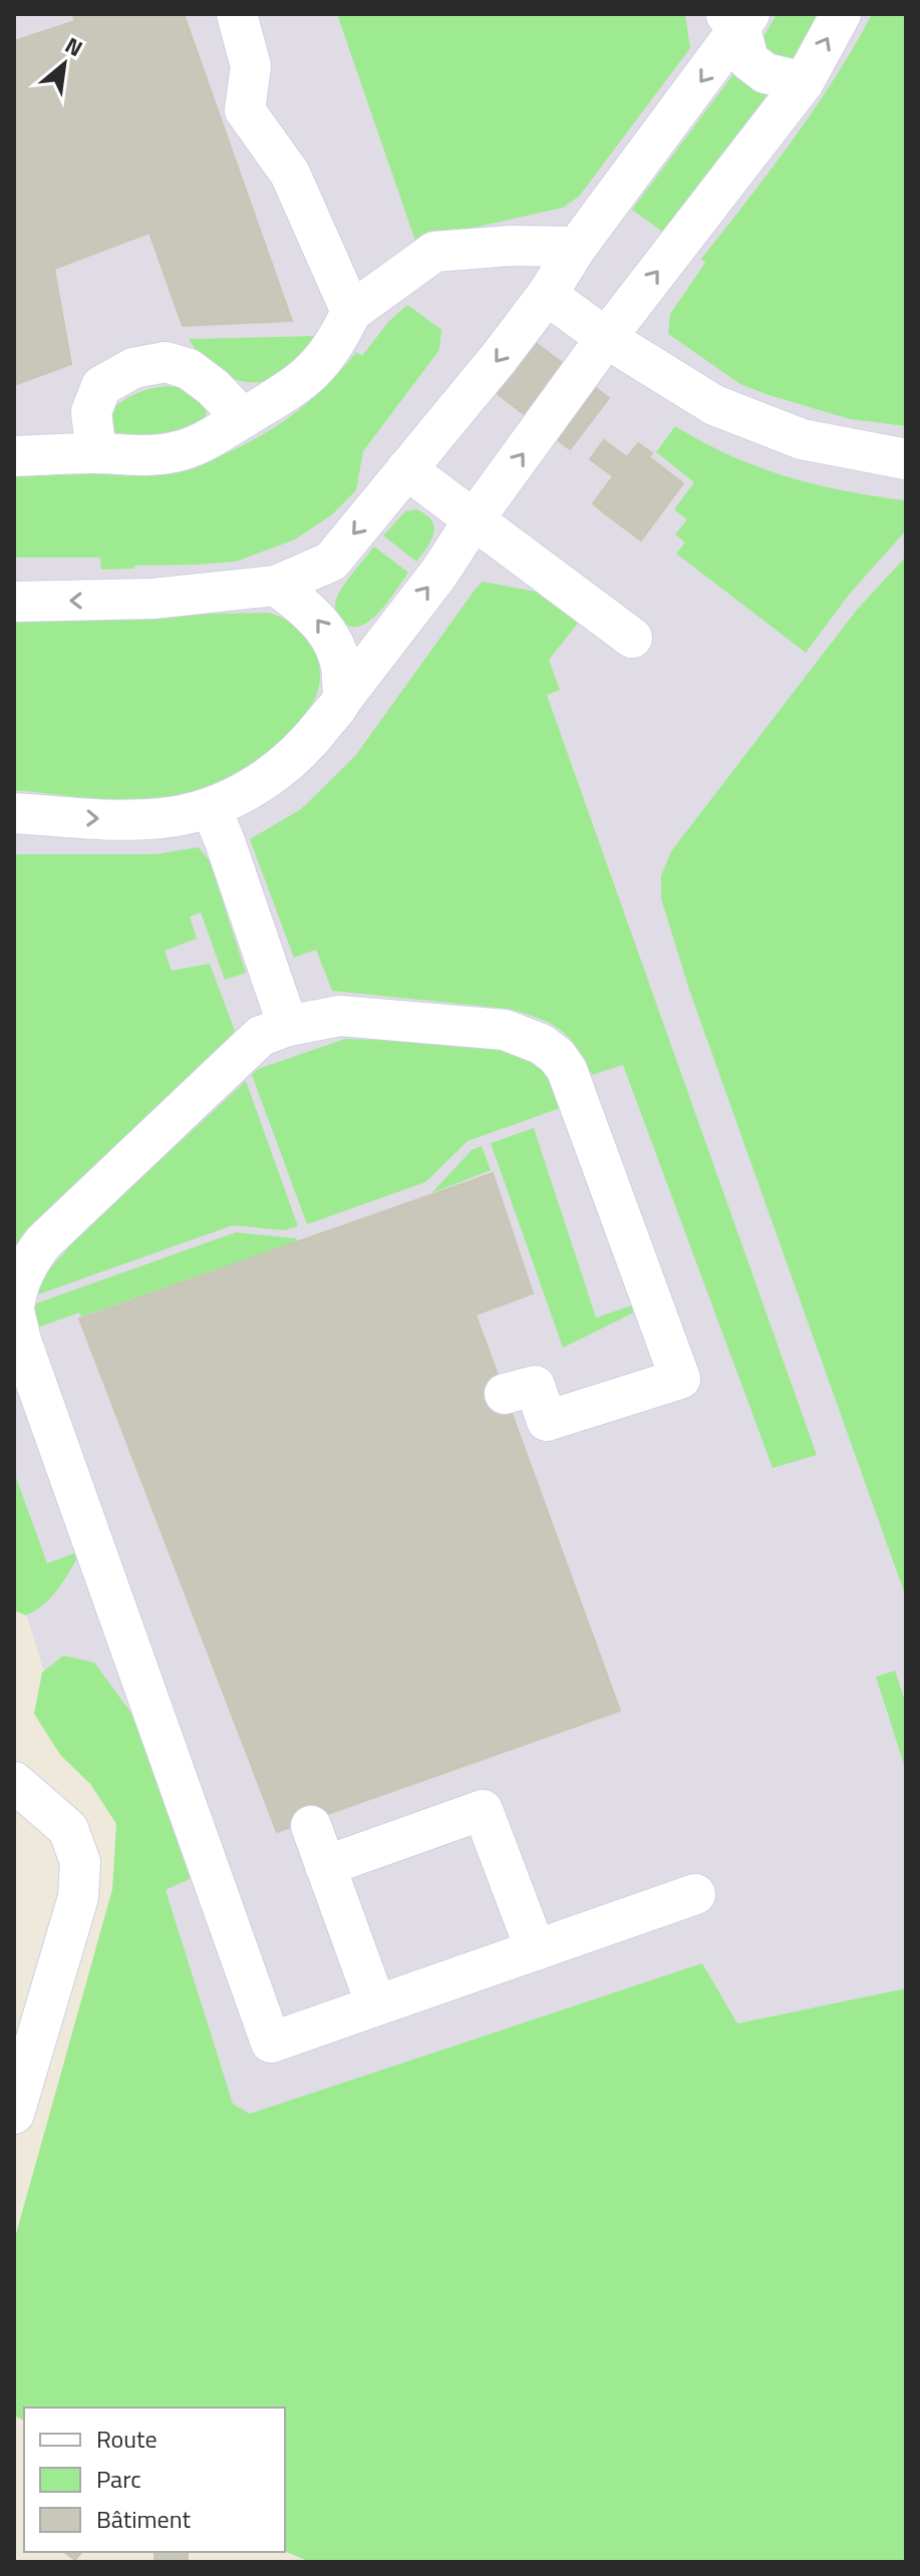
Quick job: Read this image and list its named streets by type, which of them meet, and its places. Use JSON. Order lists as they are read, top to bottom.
{
  "legend": ["Route", "Parc", "Bâtiment"],
  "north": "top right"
}
